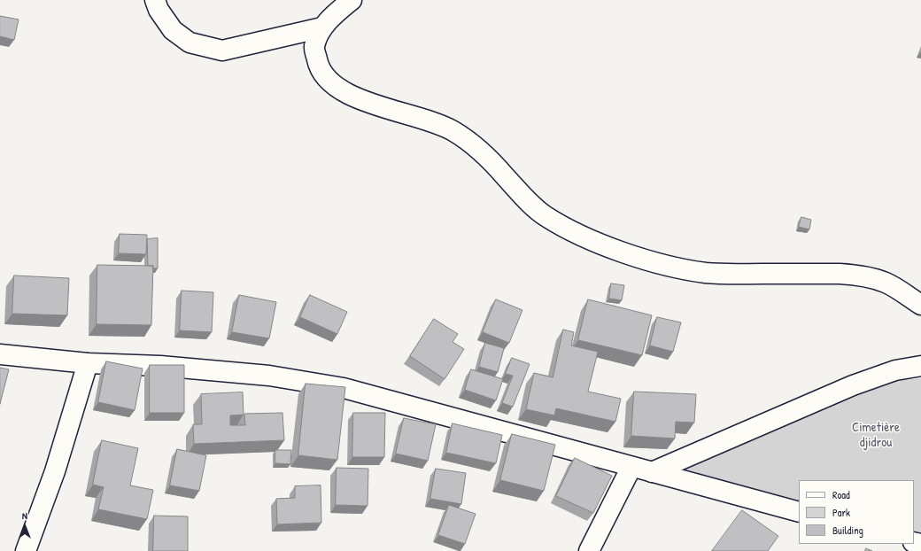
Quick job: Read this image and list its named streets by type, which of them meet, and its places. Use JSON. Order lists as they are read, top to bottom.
{
  "parks": ["Cimetière djidrou"],
  "legend": ["Road", "Park", "Building"],
  "north": "top"
}
